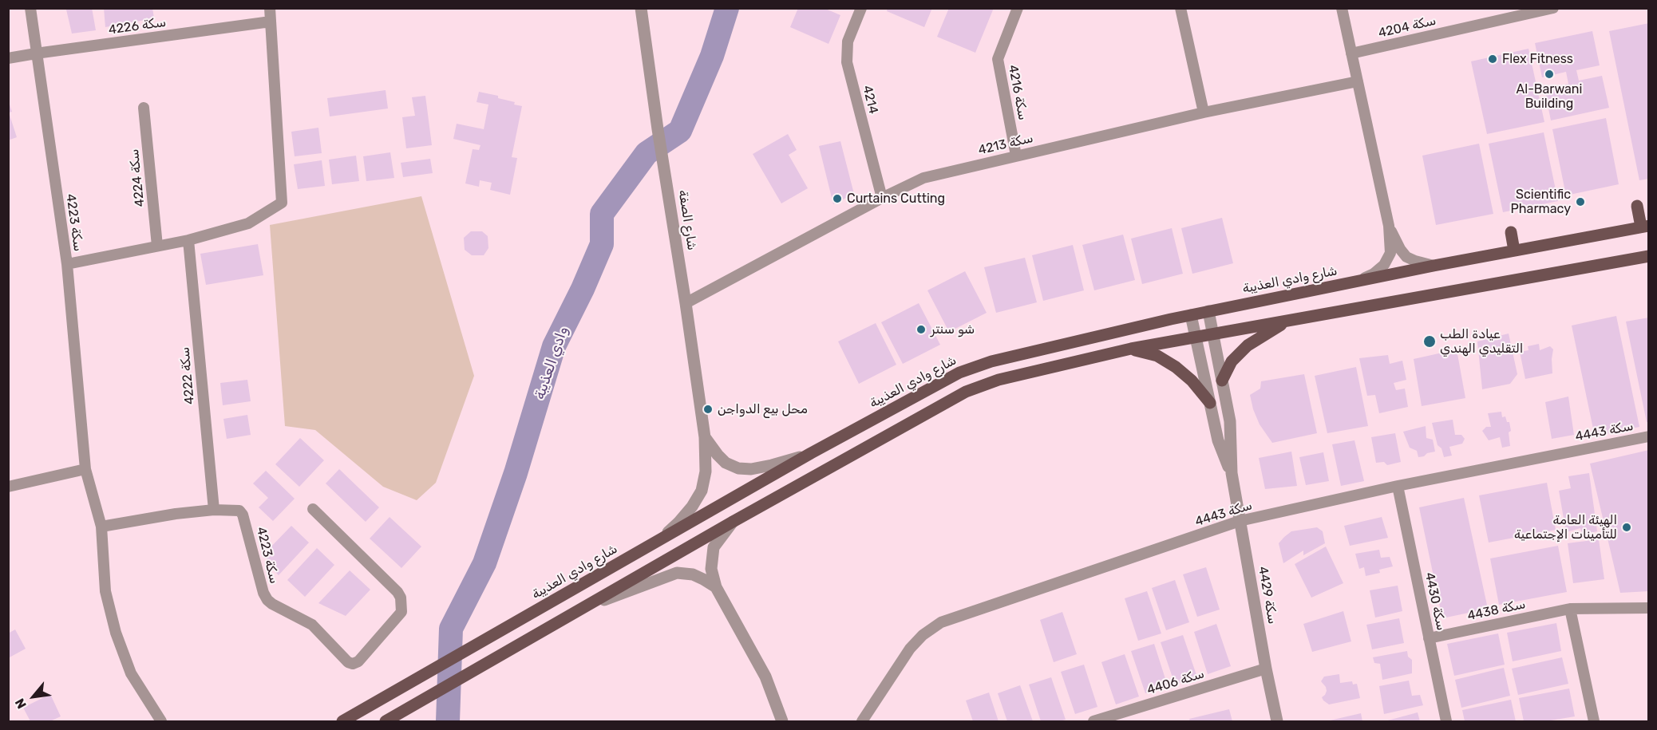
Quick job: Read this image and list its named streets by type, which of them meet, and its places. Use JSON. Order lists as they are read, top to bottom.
{
  "streets": {
    "main road": ["شارع وادي العذيبة"],
    "street": [
      "سكة 4226",
      "سكة 4204",
      "سكة 4216",
      "4214",
      "سكة 4213",
      "سكة 4224",
      "شارع الصفة",
      "سكة 4223",
      "سكة 4222",
      "سكة 4443",
      "سكة 4429",
      "سكة 4430",
      "سكة 4438",
      "سكة 4406"
    ]
  },
  "crossings": [
    ["سكة 4226", "سكة 4223"],
    ["سكة 4216", "سكة 4213"],
    ["4214", "سكة 4213"],
    ["سكة 4213", "شارع الصفة"],
    ["شارع الصفة", "شارع وادي العذيبة"],
    ["سكة 4223", "سكة 4222"],
    ["شارع وادي العذيبة", "سكة 4429"],
    ["سكة 4443", "سكة 4429"],
    ["سكة 4443", "سكة 4430"],
    ["سكة 4429", "سكة 4406"],
    ["سكة 4430", "سكة 4438"]
  ],
  "water": ["وادي العذيبة"],
  "places": [
    "Flex Fitness",
    "Al-Barwani Building",
    "Curtains Cutting",
    "Scientific Pharmacy",
    "شو سنتر",
    "عيادة الطب التقليدي الهندي",
    "محل بيع الدواجن",
    "الهيئة العامة للتأمينات الإجتماعية"
  ],
  "north": "bottom left"
}
